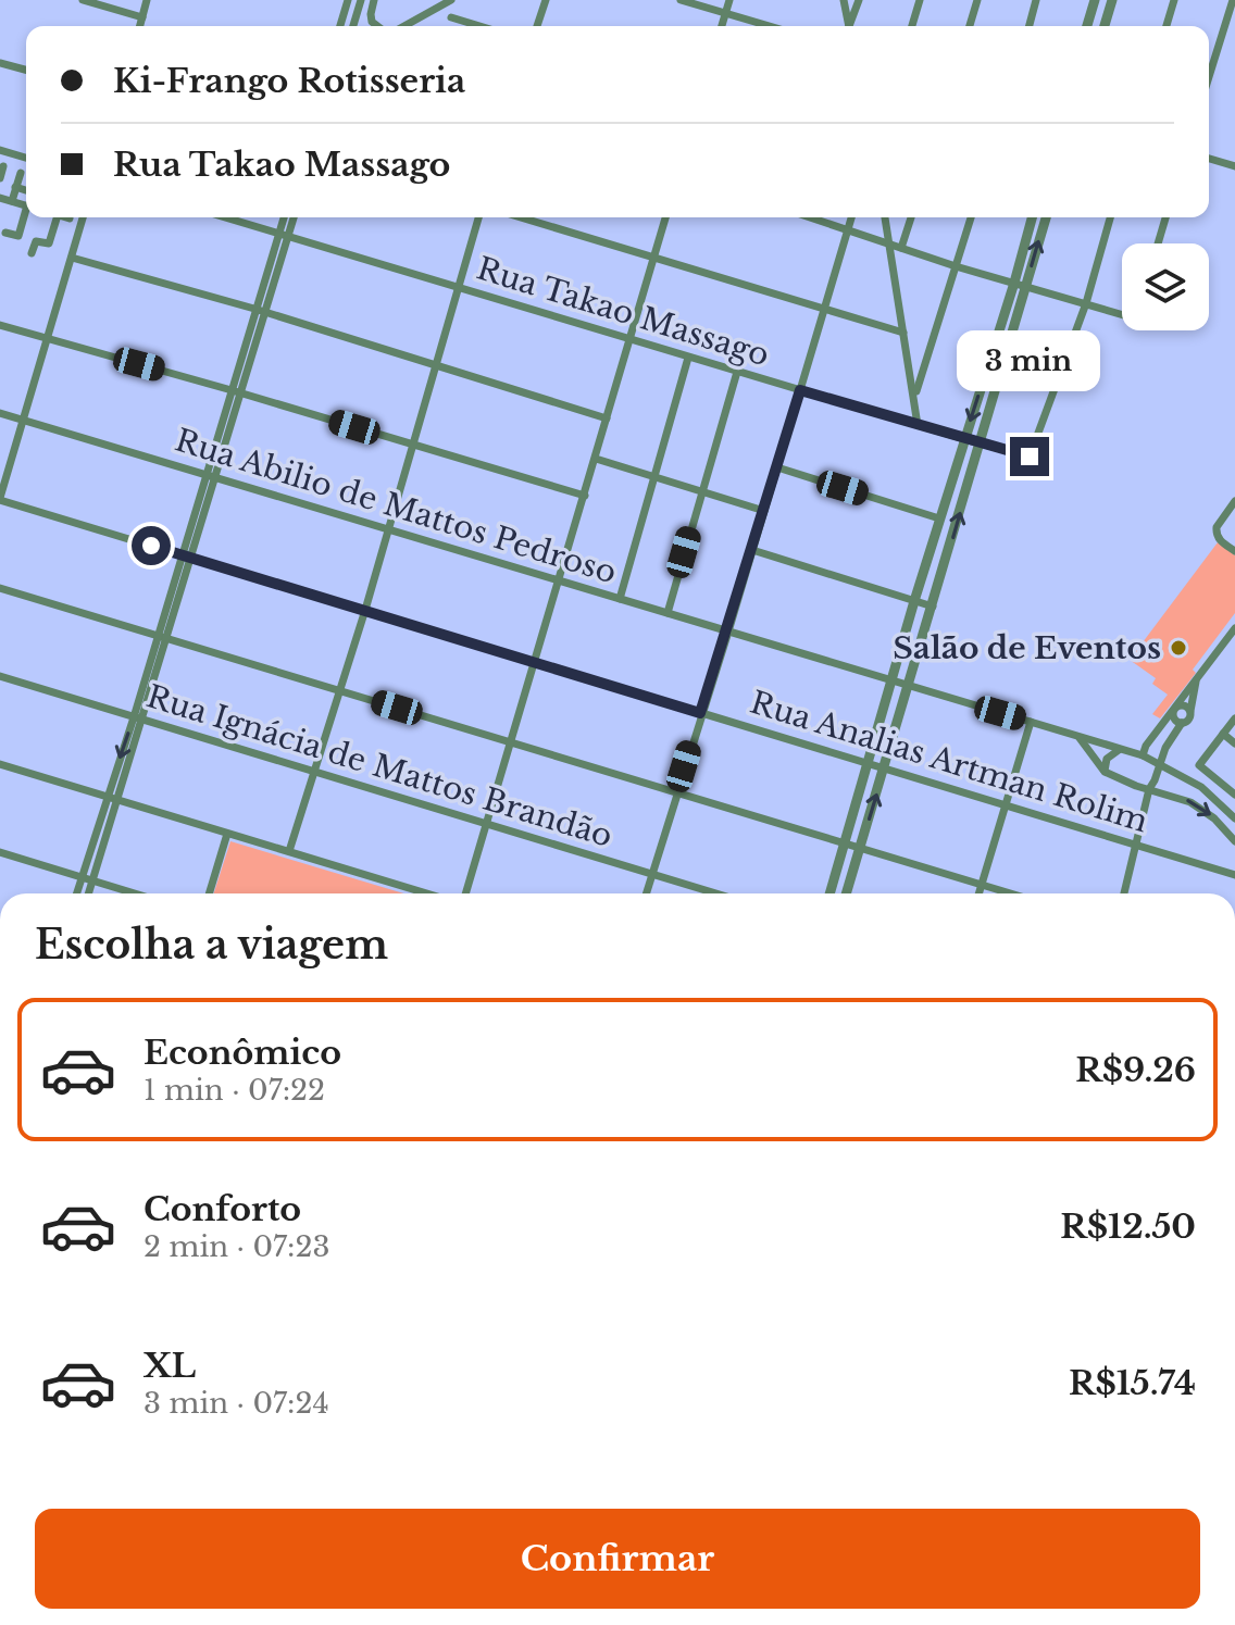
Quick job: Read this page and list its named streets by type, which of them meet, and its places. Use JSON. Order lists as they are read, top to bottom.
{
  "streets": {
    "street": [
      "Rua Takao Massago",
      "Rua Abilio de Mattos Pedroso",
      "Rua Analias Artman Rolim",
      "Rua Ignácia de Mattos Brandão"
    ]
  },
  "places": ["Salão de Eventos"],
  "page": {
    "banner": ["Ki-Frango Rotisseria", "Rua Takao Massago"],
    "bubble": "3 min",
    "heading": "Escolha a viagem",
    "list": [
      {
        "name": "Econômico",
        "note": "1 min · 07:22",
        "value": "R$9.26"
      },
      {
        "name": "Conforto",
        "note": "2 min · 07:23",
        "value": "R$12.50"
      },
      {
        "name": "XL",
        "note": "3 min · 07:24",
        "value": "R$15.74"
      }
    ],
    "buttons": "Confirmar"
  }
}
